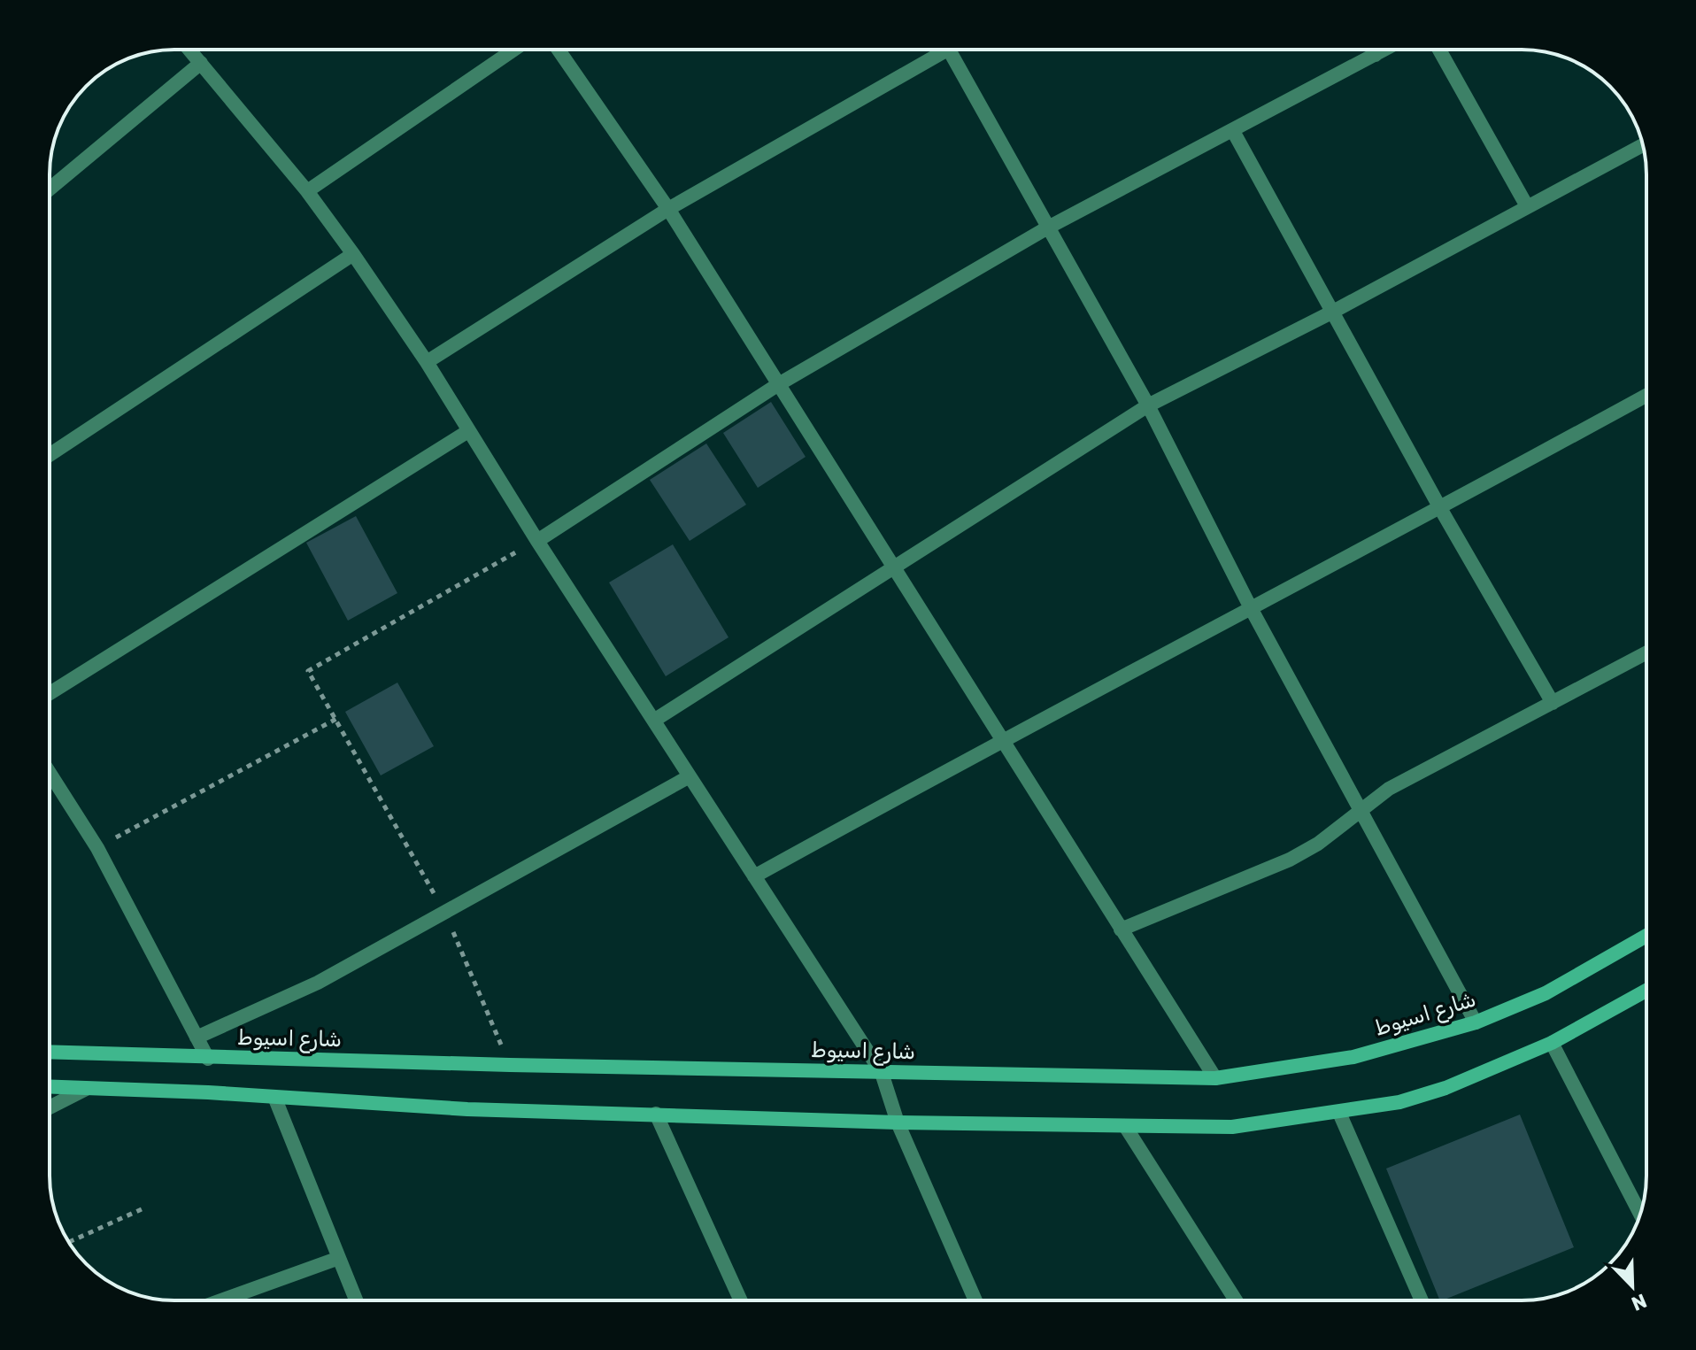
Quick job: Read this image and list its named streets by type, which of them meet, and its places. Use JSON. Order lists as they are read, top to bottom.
{
  "streets": {
    "street": ["شارع اسيوط"]
  },
  "north": "bottom right"
}
